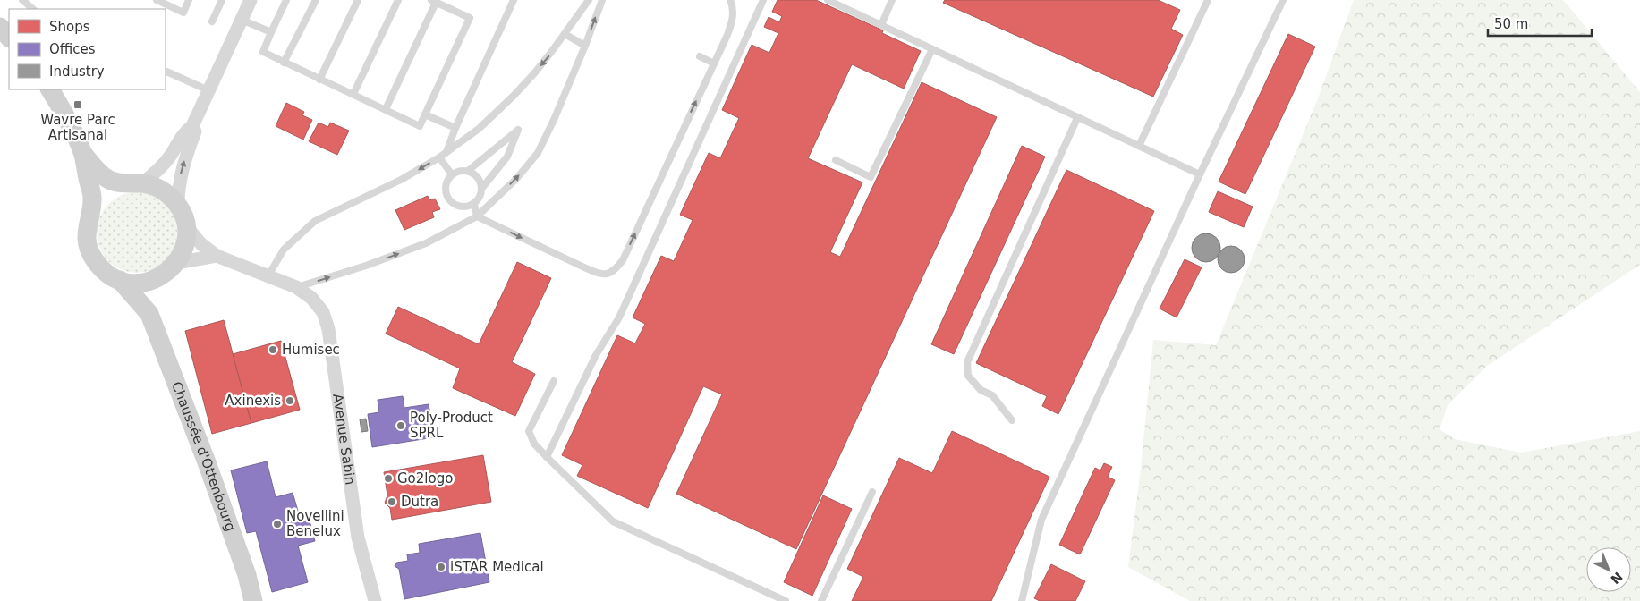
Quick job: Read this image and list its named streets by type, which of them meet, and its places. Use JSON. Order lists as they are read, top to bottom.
{
  "streets": {
    "main road": ["Chaussée d'Ottenbourg"],
    "street": ["Avenue Sabin"]
  },
  "places": {
    "transit": ["Wavre Parc Artisanal"],
    "other": [
      "Humisec",
      "Axinexis",
      "Poly-Product SPRL",
      "Go2logo",
      "Dutra",
      "Novellini Benelux",
      "iSTAR Medical"
    ]
  },
  "legend": ["Shops", "Offices", "Industry"],
  "scale_bar": "50 m",
  "north": "bottom right"
}
